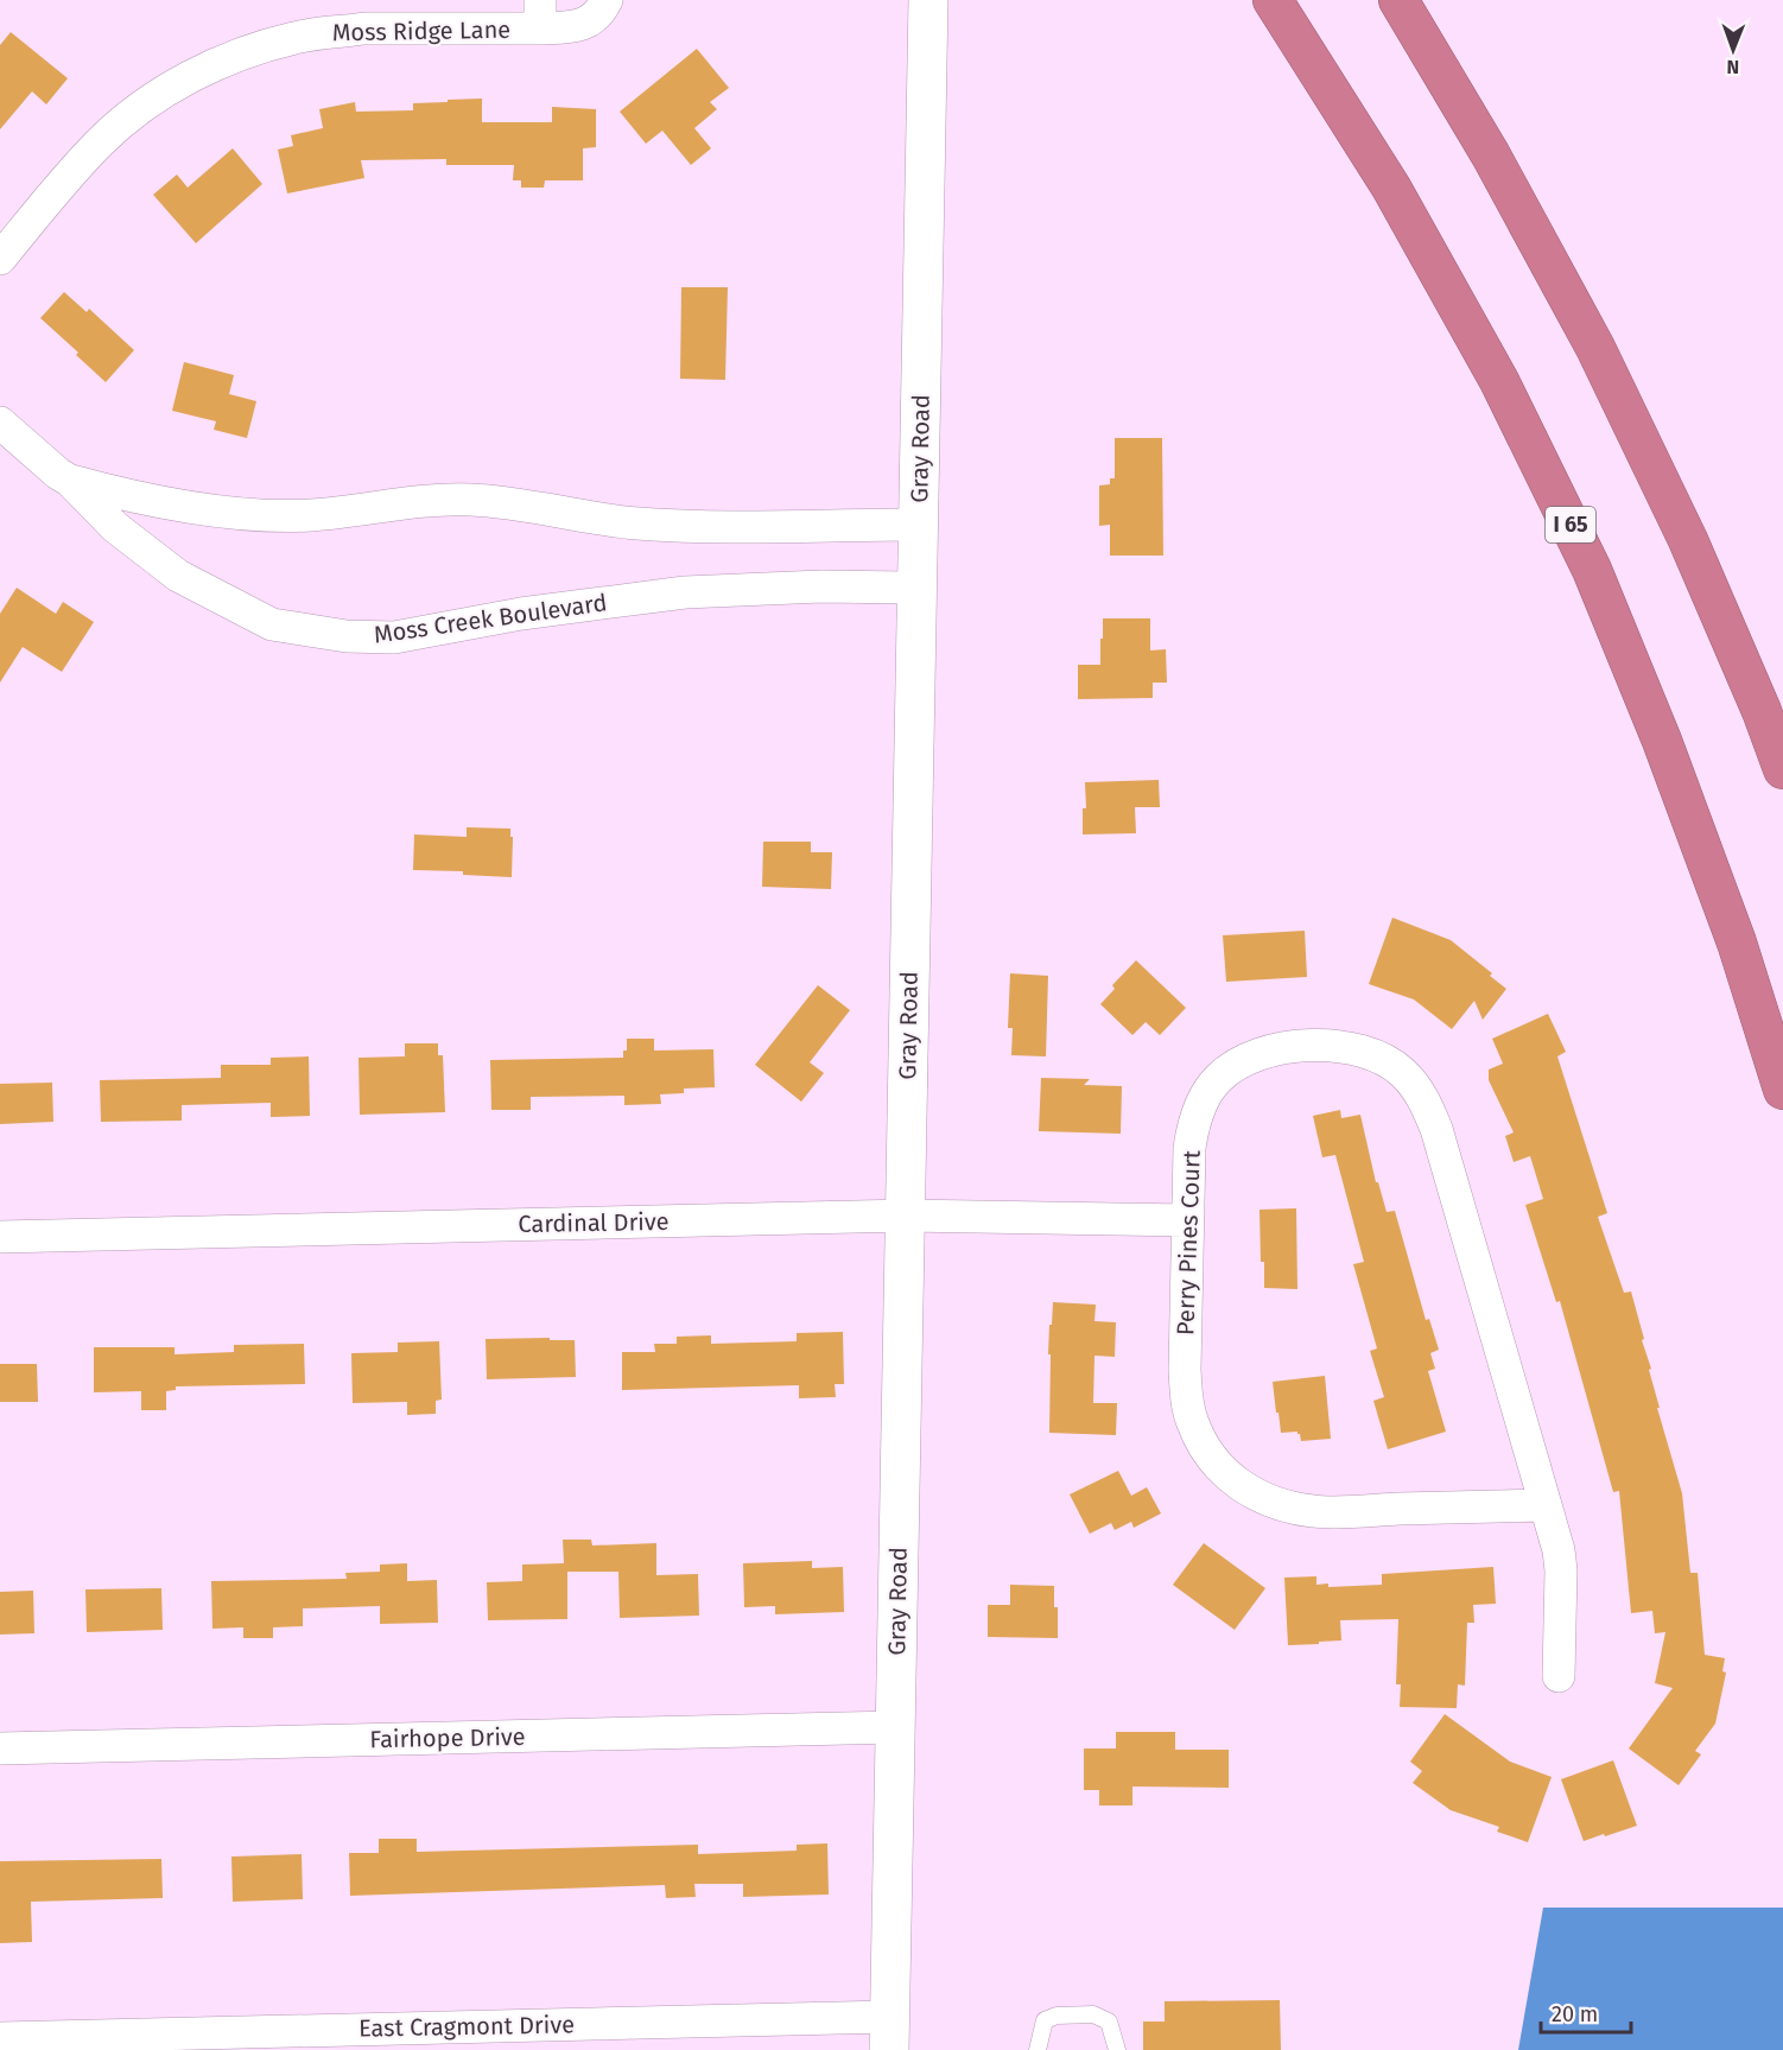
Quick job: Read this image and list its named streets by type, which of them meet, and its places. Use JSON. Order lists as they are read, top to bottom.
{
  "streets": {
    "highway": ["I 65"],
    "street": [
      "Moss Ridge Lane",
      "Gray Road",
      "Moss Creek Boulevard",
      "Cardinal Drive",
      "Perry Pines Court",
      "Fairhope Drive",
      "East Cragmont Drive"
    ]
  },
  "crossings": [
    ["Gray Road", "Moss Creek Boulevard"],
    ["Gray Road", "Cardinal Drive"],
    ["Gray Road", "Fairhope Drive"],
    ["Gray Road", "East Cragmont Drive"],
    ["Cardinal Drive", "Perry Pines Court"]
  ],
  "scale_bar": "20 m",
  "north": "bottom"
}
